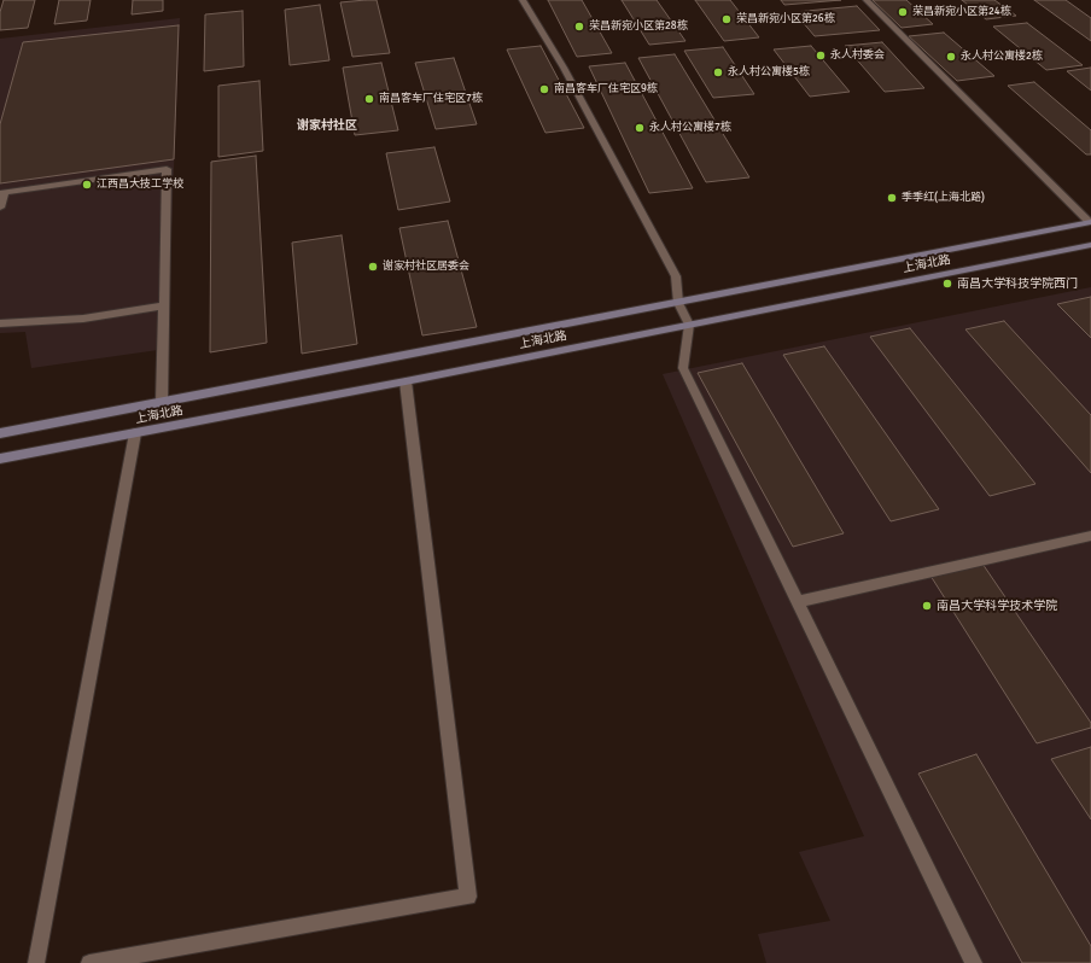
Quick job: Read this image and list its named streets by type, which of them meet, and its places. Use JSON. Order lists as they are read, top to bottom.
{
  "streets": {
    "main road": ["上海北路"]
  },
  "districts": ["谢家村社区"],
  "places": [
    "荣昌新宛小区第24栋",
    "荣昌新宛小区第26栋",
    "荣昌新宛小区第28栋",
    "永人村委会",
    "永人村公寓楼2栋",
    "永人村公寓楼5栋",
    "南昌客车厂住宅区9栋",
    "南昌客车厂住宅区7栋",
    "永人村公寓楼7栋",
    "江西昌大技工学校",
    "季季红(上海北路)",
    "谢家村社区居委会",
    "南昌大学科技学院西门",
    "南昌大学科学技术学院"
  ]
}
